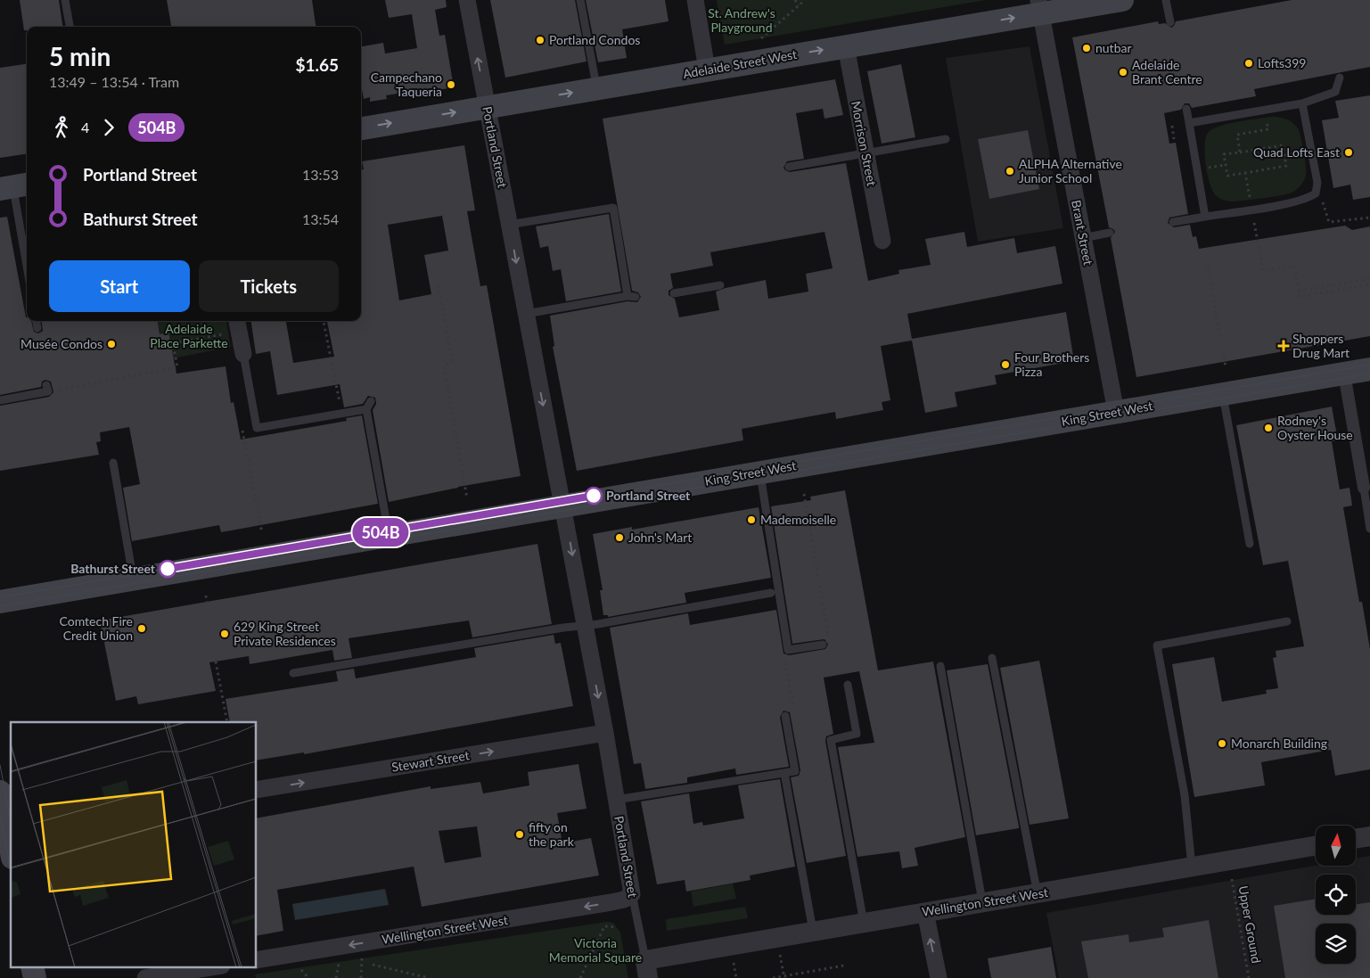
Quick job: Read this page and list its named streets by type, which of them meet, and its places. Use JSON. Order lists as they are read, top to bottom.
{
  "streets": {
    "main road": ["Adelaide Street West", "King Street West"],
    "street": [
      "Morrison Street",
      "Portland Street",
      "Brant Street",
      "Stewart Street",
      "Wellington Street West"
    ],
    "path": ["Upper Ground"]
  },
  "crossings": [
    ["Adelaide Street West", "Morrison Street"],
    ["Adelaide Street West", "Portland Street"],
    ["Adelaide Street West", "Brant Street"],
    ["Portland Street", "King Street West"],
    ["Portland Street", "Stewart Street"],
    ["Portland Street", "Wellington Street West"],
    ["Brant Street", "King Street West"]
  ],
  "one_way": ["Adelaide Street West", "Stewart Street", "Wellington Street West"],
  "parks": ["St. Andrew's Playground", "Adelaide Place Parkette", "Victoria Memorial Square"],
  "places": {
    "other": [
      "Portland Condos",
      "nutbar",
      "Lofts399",
      "Adelaide Brant Centre",
      "Campechano Taqueria",
      "Quad Lofts East",
      "ALPHA Alternative Junior School",
      "Musée Condos",
      "Four Brothers Pizza",
      "Rodney's Oyster House",
      "Portland Street",
      "Mademoiselle",
      "John's Mart",
      "Bathurst Street",
      "Comtech Fire Credit Union",
      "629 King Street Private Residences",
      "Monarch Building",
      "fifty on the park"
    ],
    "health": ["Shoppers Drug Mart"]
  },
  "lines": ["tram line 504B"],
  "north": "top",
  "page": {
    "on_map": "504B",
    "heading": ["5 min", "13:49 – 13:54 · Tram", "$1.65"],
    "legs": ["4", "504B"],
    "list": [
      {
        "name": "Portland Street",
        "value": "13:53"
      },
      {
        "name": "Bathurst Street",
        "value": "13:54"
      }
    ],
    "buttons": ["Start", "Tickets"]
  }
}
